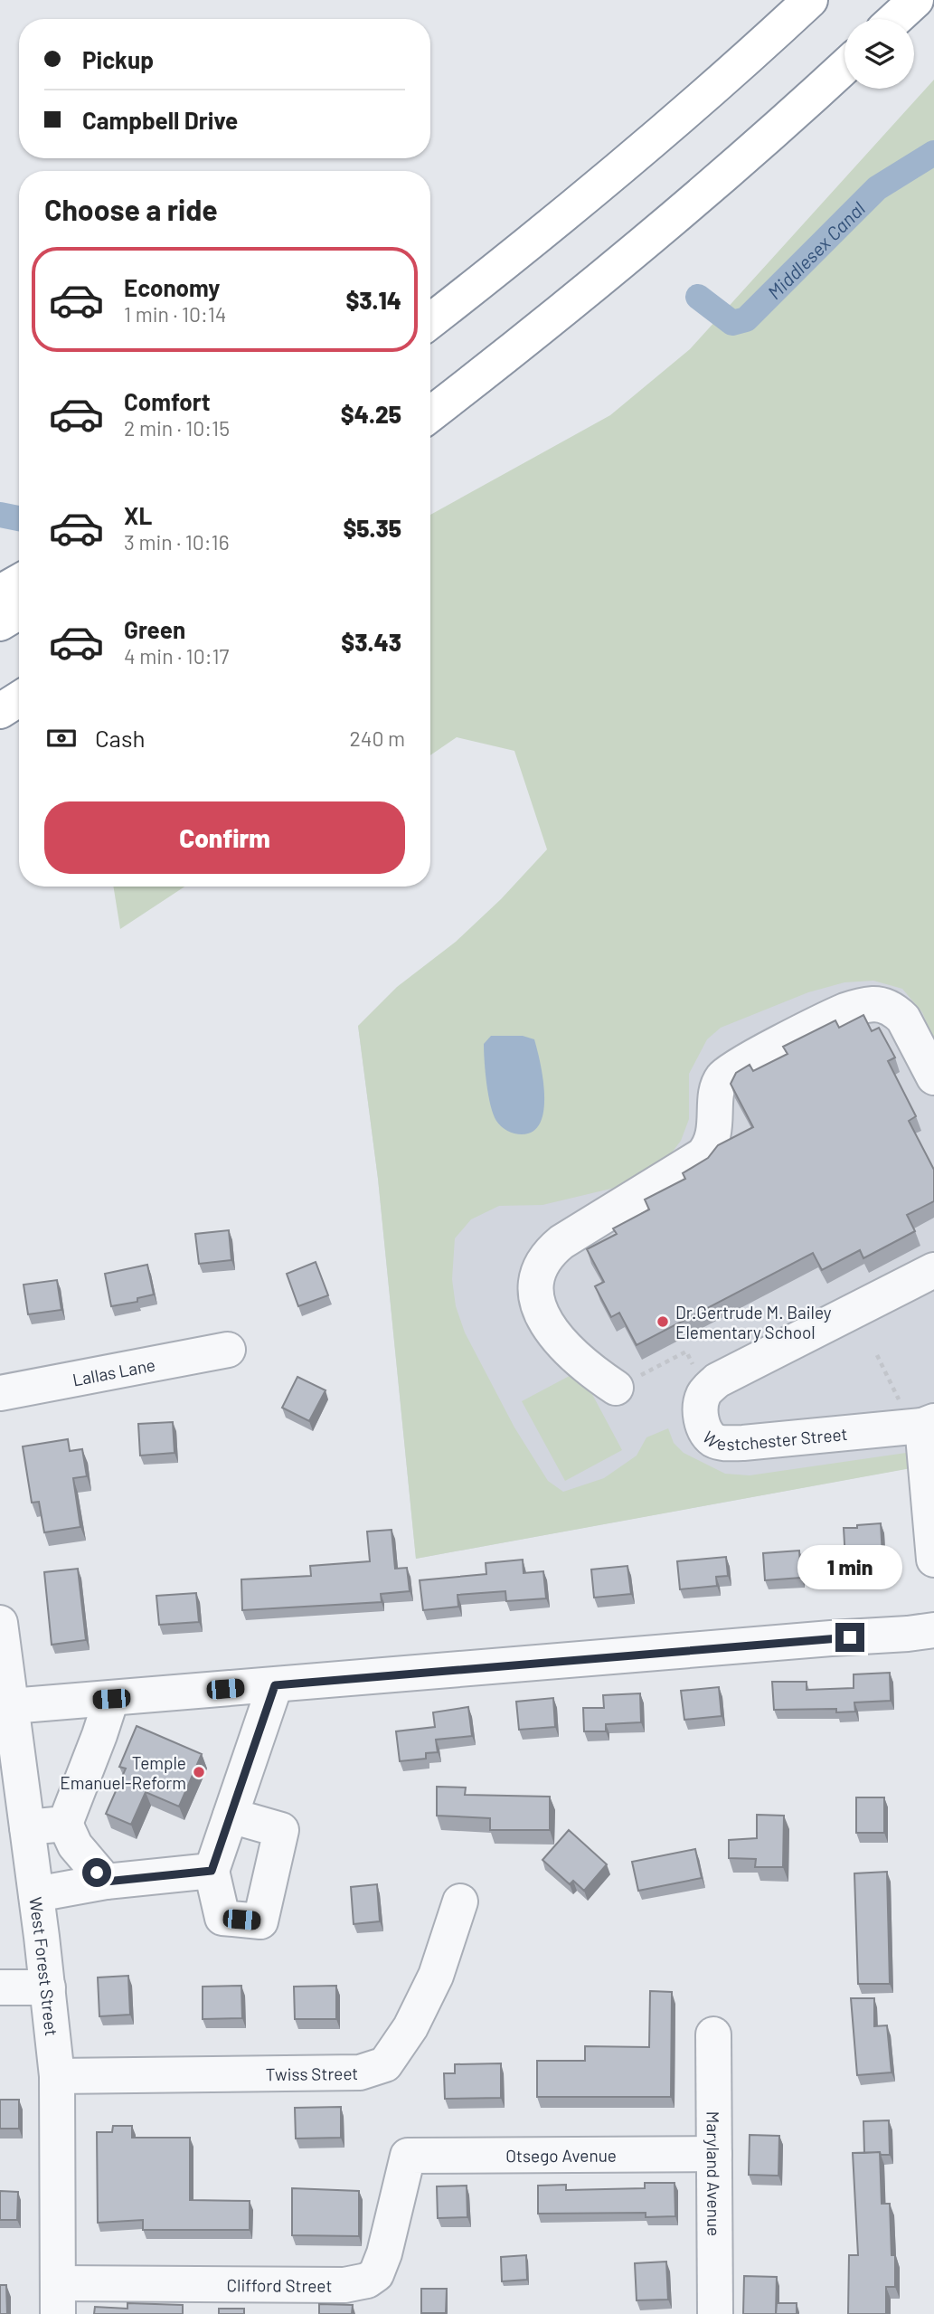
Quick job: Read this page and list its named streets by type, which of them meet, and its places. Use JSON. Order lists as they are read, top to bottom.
{
  "streets": {
    "street": [
      "Lallas Lane",
      "Westchester Street",
      "West Forest Street",
      "Twiss Street",
      "Otsego Avenue",
      "Maryland Avenue",
      "Clifford Street"
    ]
  },
  "crossings": [
    ["West Forest Street", "Twiss Street"],
    ["West Forest Street", "Clifford Street"],
    ["Otsego Avenue", "Maryland Avenue"],
    ["Otsego Avenue", "Clifford Street"]
  ],
  "water": ["Middlesex Canal"],
  "places": ["Dr.Gertrude M. Bailey Elementary School", "Temple Emanuel-Reform"],
  "page": {
    "banner": ["Pickup", "Campbell Drive"],
    "heading": "Choose a ride",
    "list": [
      {
        "name": "Economy",
        "note": "1 min · 10:14",
        "value": "$3.14"
      },
      {
        "name": "Comfort",
        "note": "2 min · 10:15",
        "value": "$4.25"
      },
      {
        "name": "XL",
        "note": "3 min · 10:16",
        "value": "$5.35"
      },
      {
        "name": "Green",
        "note": "4 min · 10:17",
        "value": "$3.43"
      }
    ],
    "pay": ["Cash", "240 m"],
    "buttons": "Confirm",
    "bubble": "1 min"
  }
}
